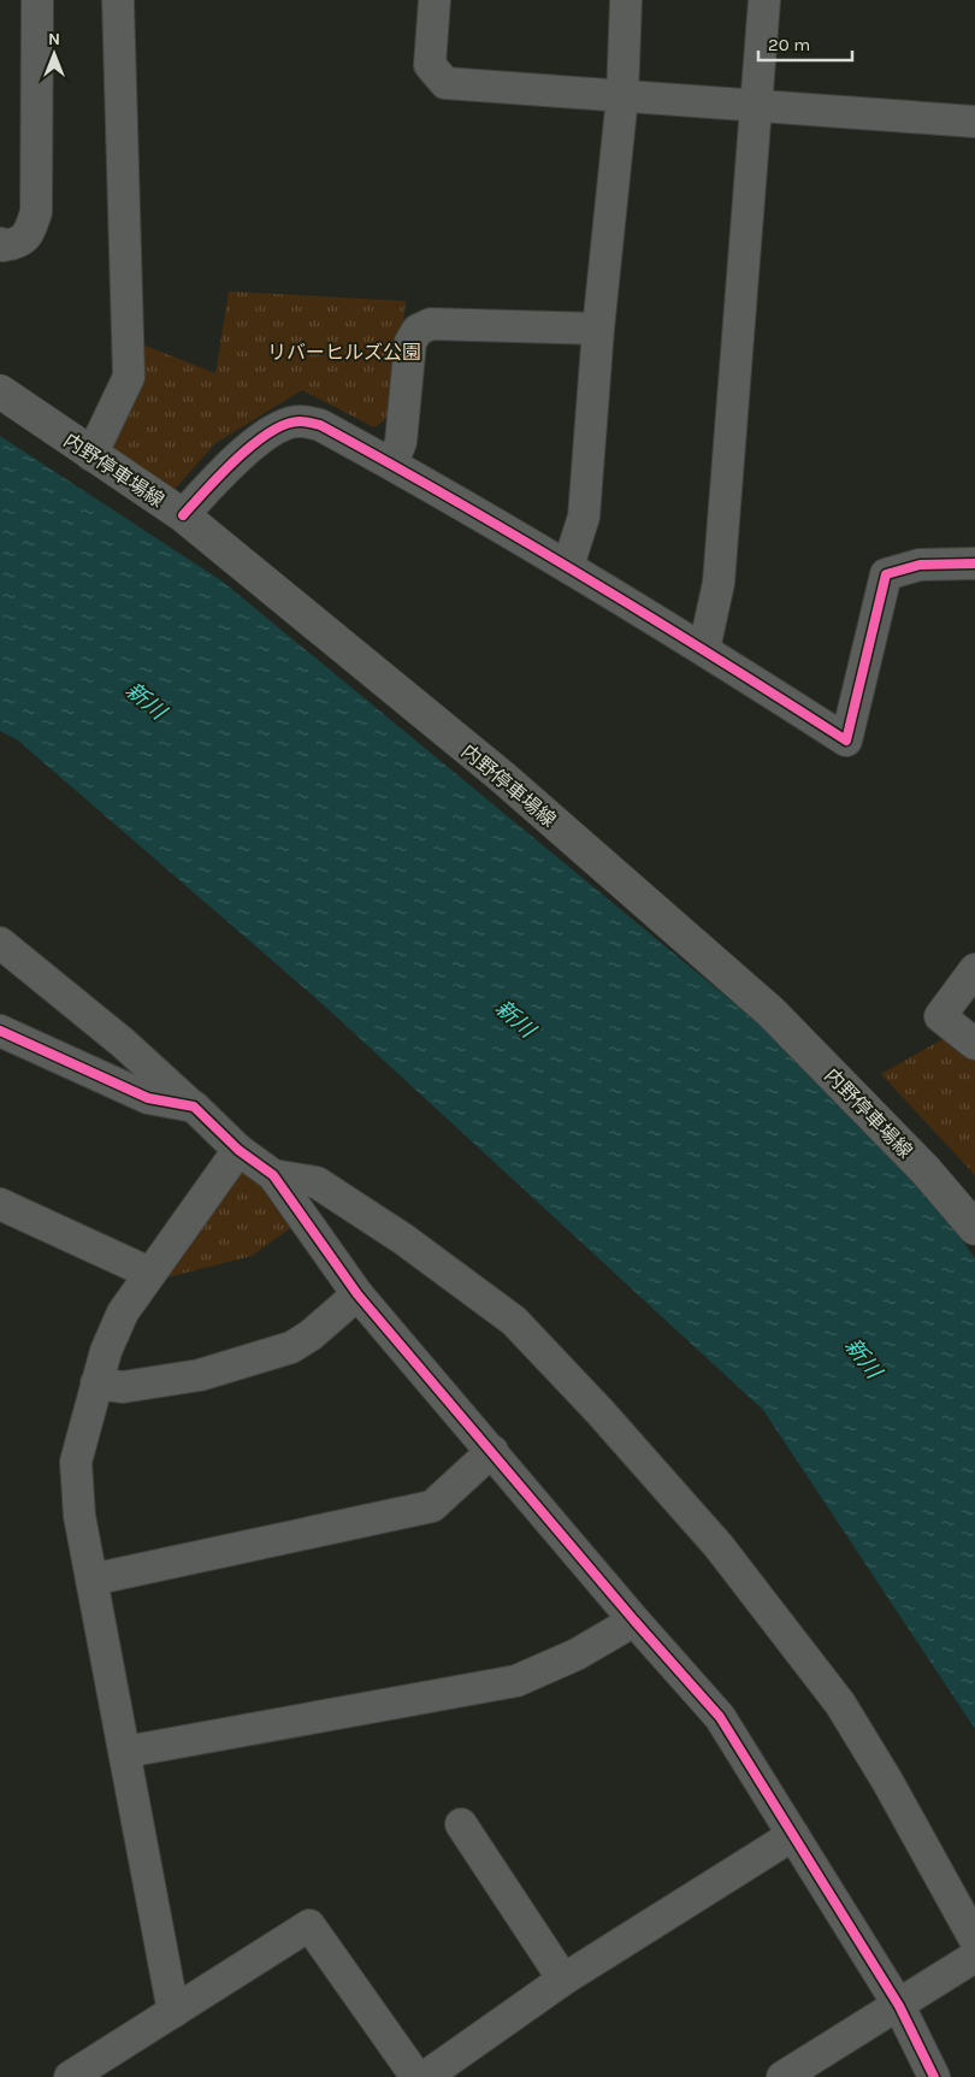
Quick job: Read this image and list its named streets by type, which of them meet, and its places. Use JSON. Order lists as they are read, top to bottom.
{
  "streets": {
    "main road": ["内野停車場線"]
  },
  "water": ["新川"],
  "parks": ["リバーヒルズ公園"],
  "scale_bar": "20 m",
  "north": "top"
}
